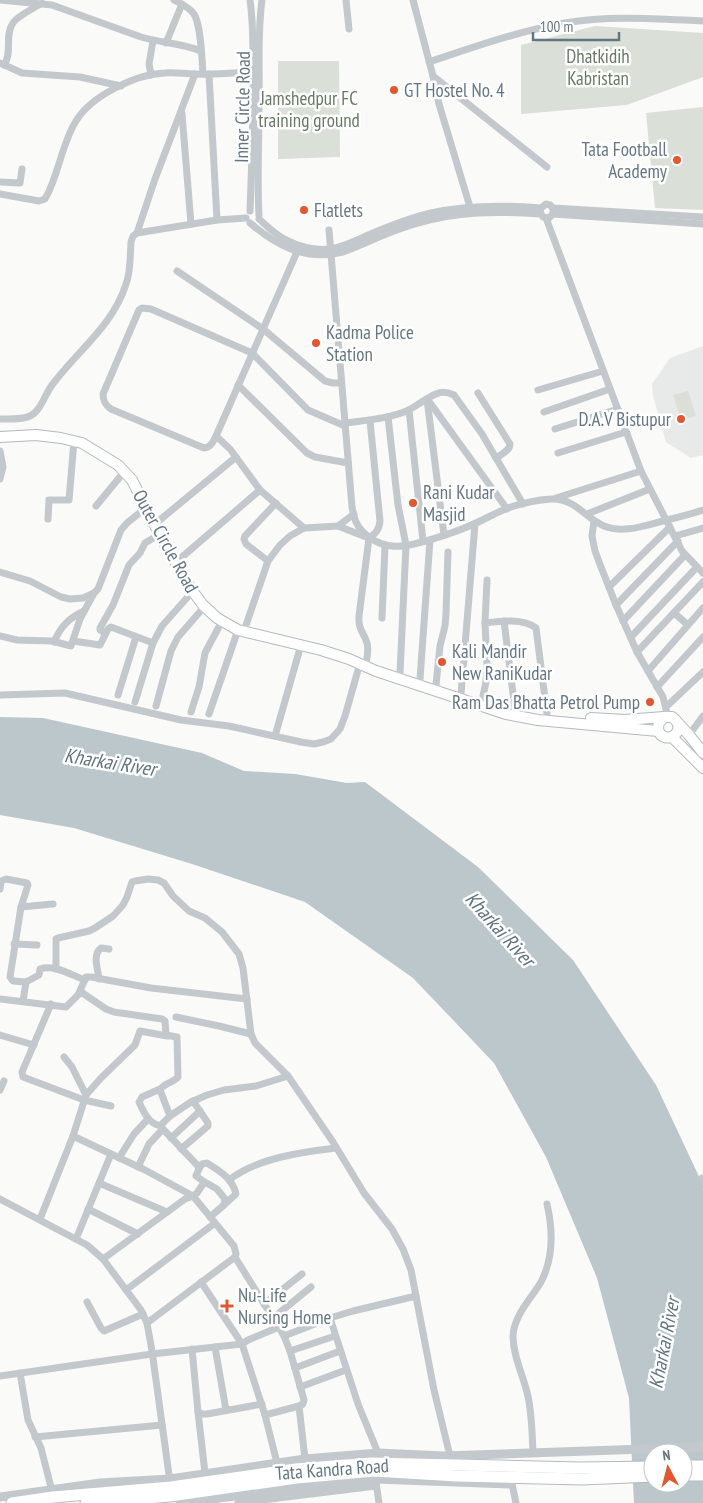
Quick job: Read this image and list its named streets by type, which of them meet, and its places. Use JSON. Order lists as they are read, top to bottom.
{
  "streets": {
    "main road": ["Outer Circle Road", "Tata Kandra Road"],
    "street": ["Inner Circle Road"]
  },
  "water": ["Kharkai River"],
  "parks": ["Dhatkidih Kabristan", "Jamshedpur FC training ground"],
  "places": {
    "other": [
      "GT Hostel No. 4",
      "Tata Football Academy",
      "Flatlets",
      "Kadma Police Station",
      "D.A.V Bistupur",
      "Rani Kudar Masjid",
      "Kali Mandir New RaniKudar",
      "Ram Das Bhatta Petrol Pump"
    ],
    "health": ["Nu-Life Nursing Home"]
  },
  "scale_bar": "100 m",
  "north": "top"
}
